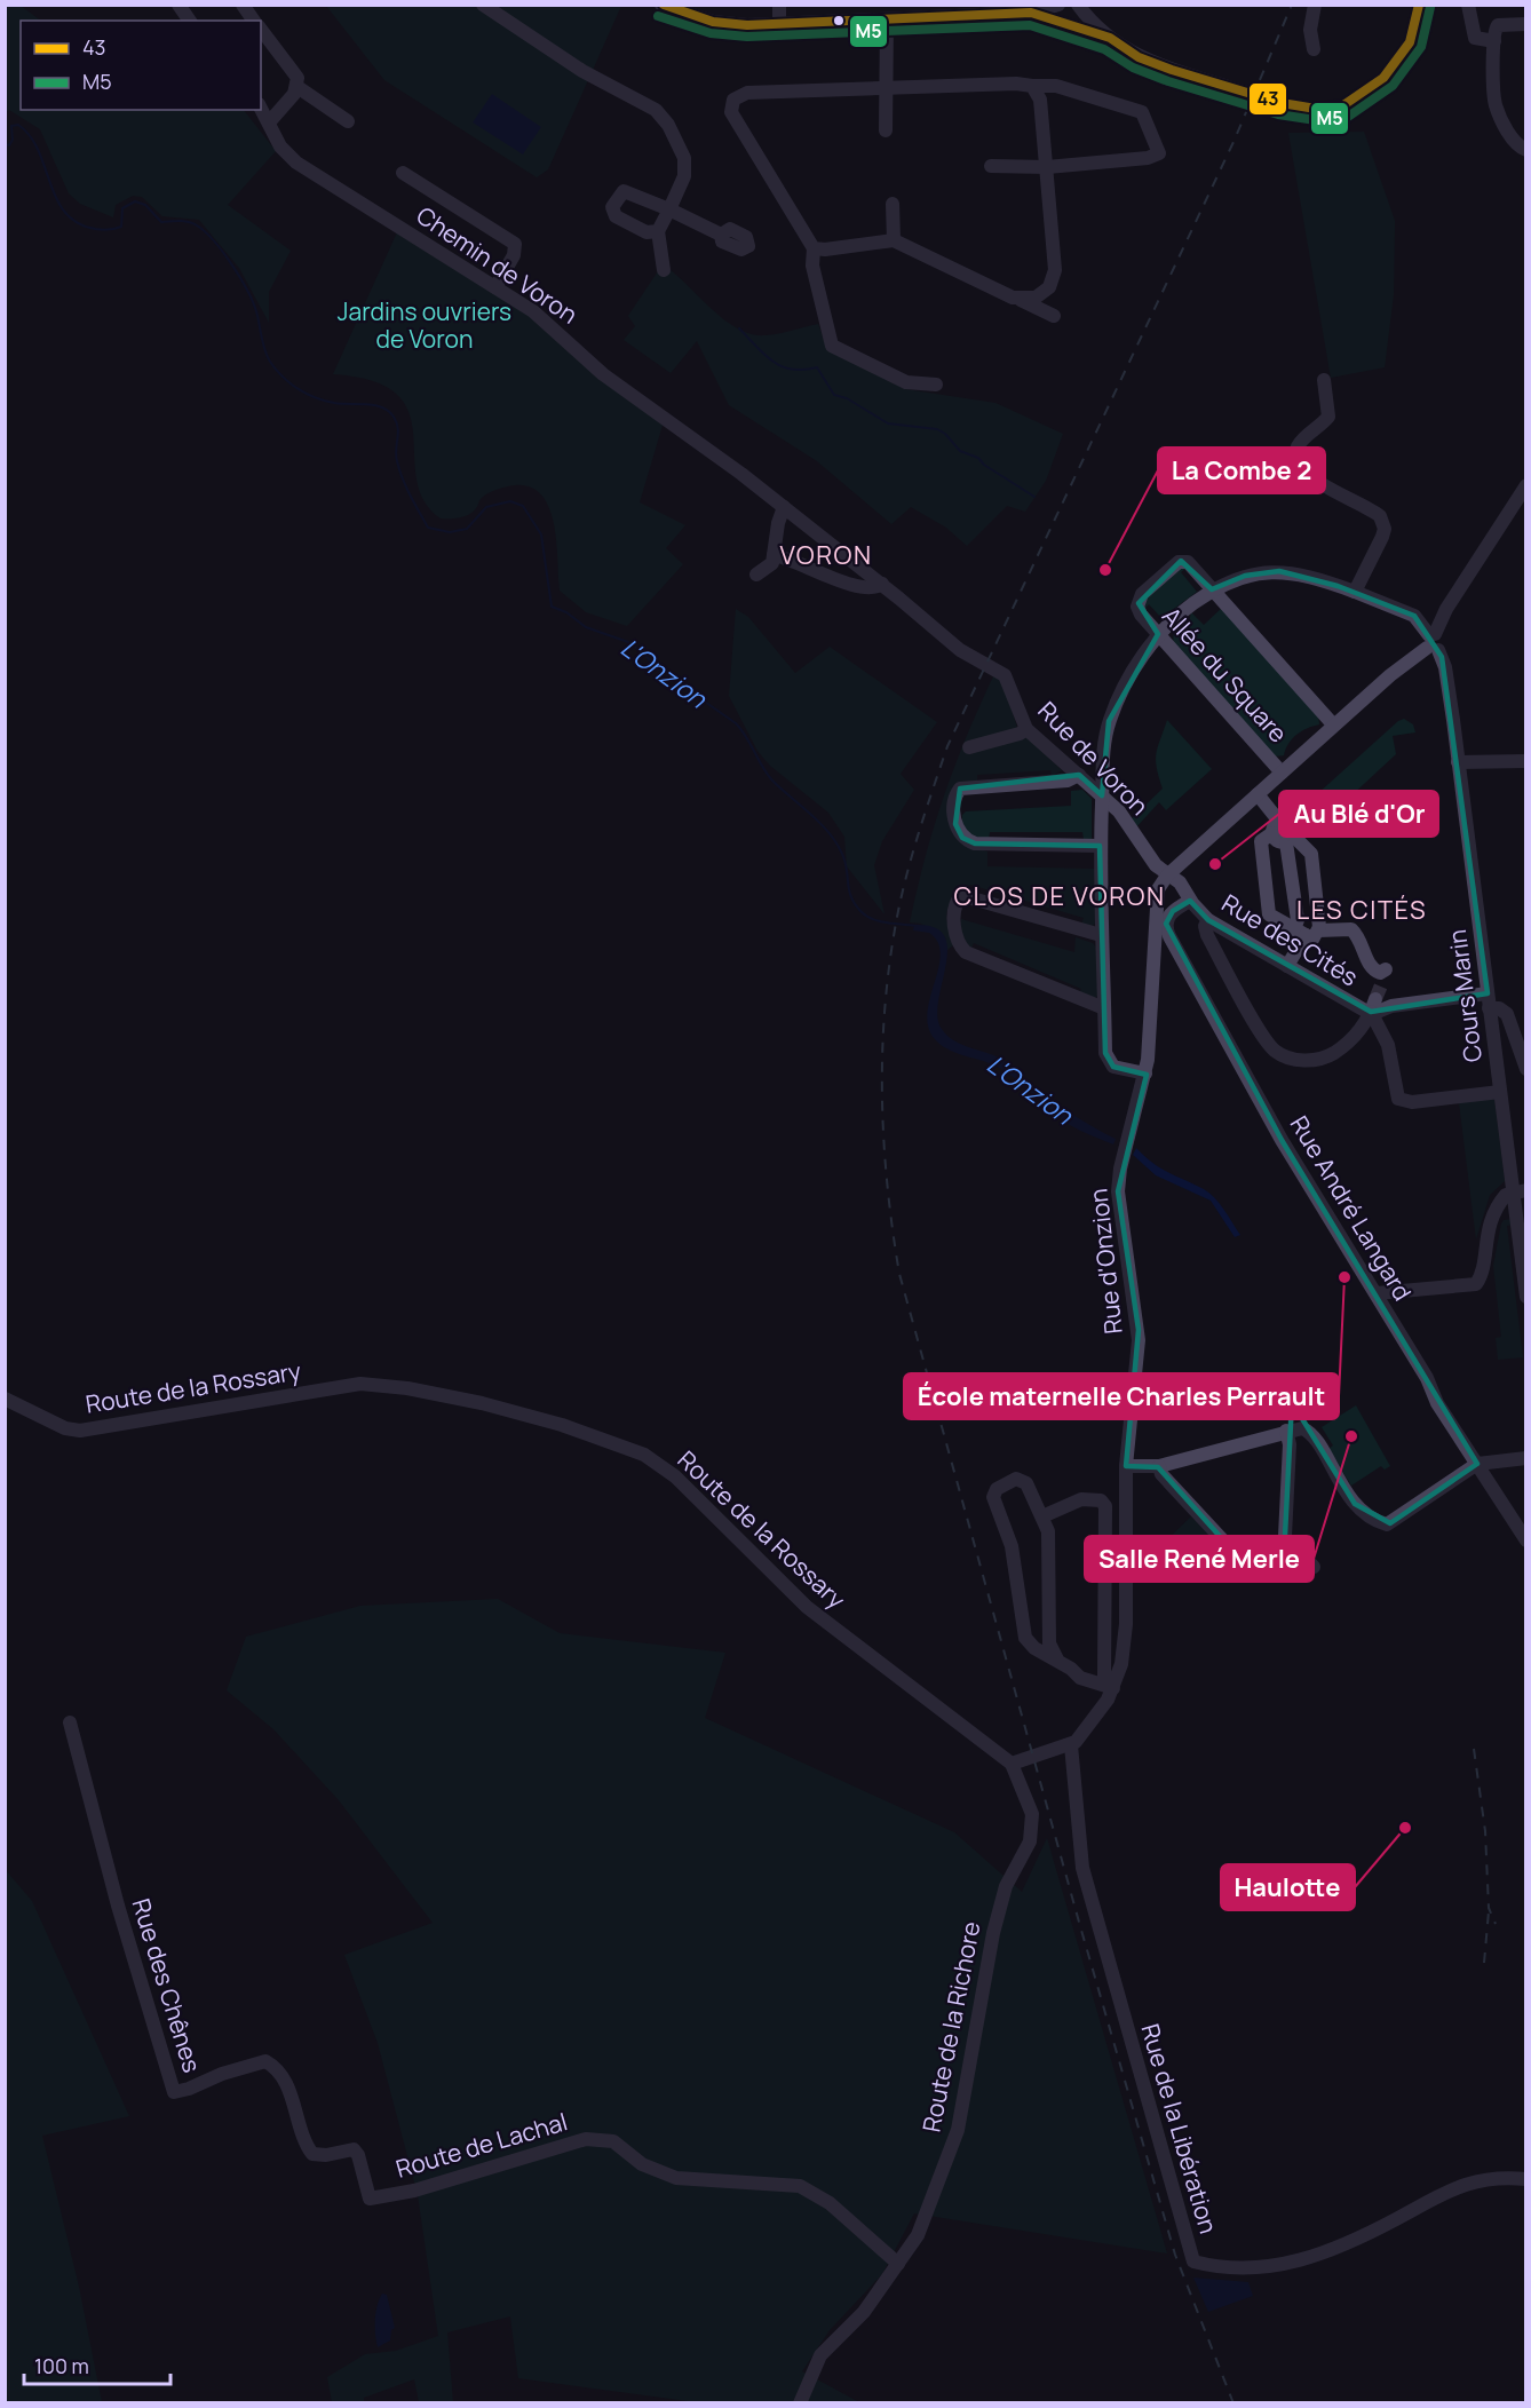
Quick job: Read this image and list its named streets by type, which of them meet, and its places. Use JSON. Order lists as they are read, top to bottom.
{
  "streets": {
    "street": [
      "Chemin de Voron",
      "Allée du Square",
      "Rue de Voron",
      "Rue des Cités",
      "Cours Marin",
      "Rue André Langard",
      "Rue d'Onzion",
      "Route de la Rossary",
      "Rue des Chênes",
      "Route de la Richore",
      "Rue de la Libération",
      "Route de Lachal"
    ]
  },
  "crossings": [
    ["Chemin de Voron", "Rue de Voron"],
    ["Rue de Voron", "Rue des Cités"],
    ["Rue de Voron", "Rue d'Onzion"],
    ["Rue des Cités", "Cours Marin"],
    ["Rue des Cités", "Rue André Langard"],
    ["Rue des Cités", "Rue d'Onzion"],
    ["Rue d'Onzion", "Rue de la Libération"],
    ["Route de la Rossary", "Route de la Richore"],
    ["Rue des Chênes", "Route de Lachal"],
    ["Route de la Richore", "Route de Lachal"]
  ],
  "districts": ["VORON", "CLOS DE VORON", "LES CITÉS"],
  "water": ["L'Onzion"],
  "parks": ["Jardins ouvriers de Voron"],
  "places": [
    "La Combe 2",
    "Au Blé d'Or",
    "École maternelle Charles Perrault",
    "Salle René Merle",
    "Haulotte"
  ],
  "lines": ["transit line 43", "transit line M5"],
  "legend": ["43", "M5"],
  "scale_bar": "100 m"
}
